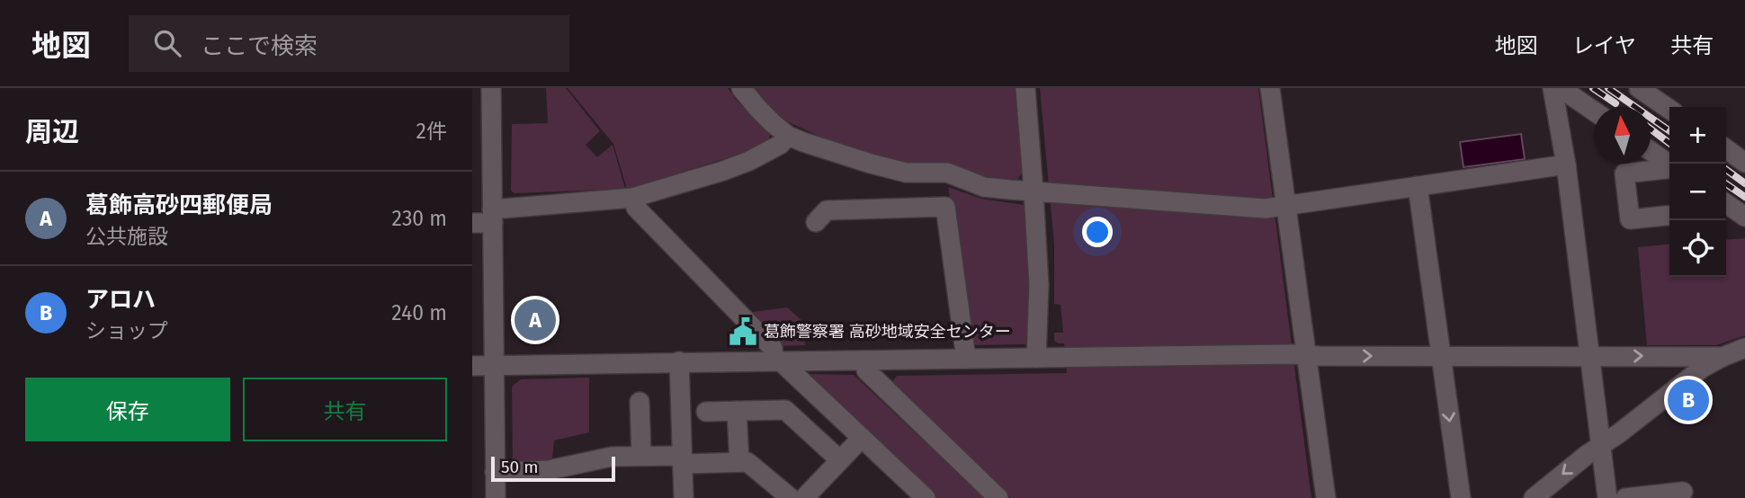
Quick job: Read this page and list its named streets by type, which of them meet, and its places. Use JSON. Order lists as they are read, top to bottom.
{
  "places": {
    "public building": ["葛飾警察署 高砂地域安全センター"]
  },
  "scale_bar": "50 m",
  "north": "top",
  "page": {
    "header": "地図",
    "search": "ここで検索",
    "nav": ["地図", "レイヤ", "共有"],
    "heading": ["周辺", "2件"],
    "map_buttons": ["+", "−"],
    "list": [
      {
        "mark": "A",
        "name": "葛飾高砂四郵便局",
        "note": "公共施設",
        "value": "230 m"
      },
      {
        "mark": "B",
        "name": "アロハ",
        "note": "ショップ",
        "value": "240 m"
      }
    ],
    "pins": ["A", "B"],
    "buttons": ["保存", "共有"],
    "scale": "50 m"
  }
}
